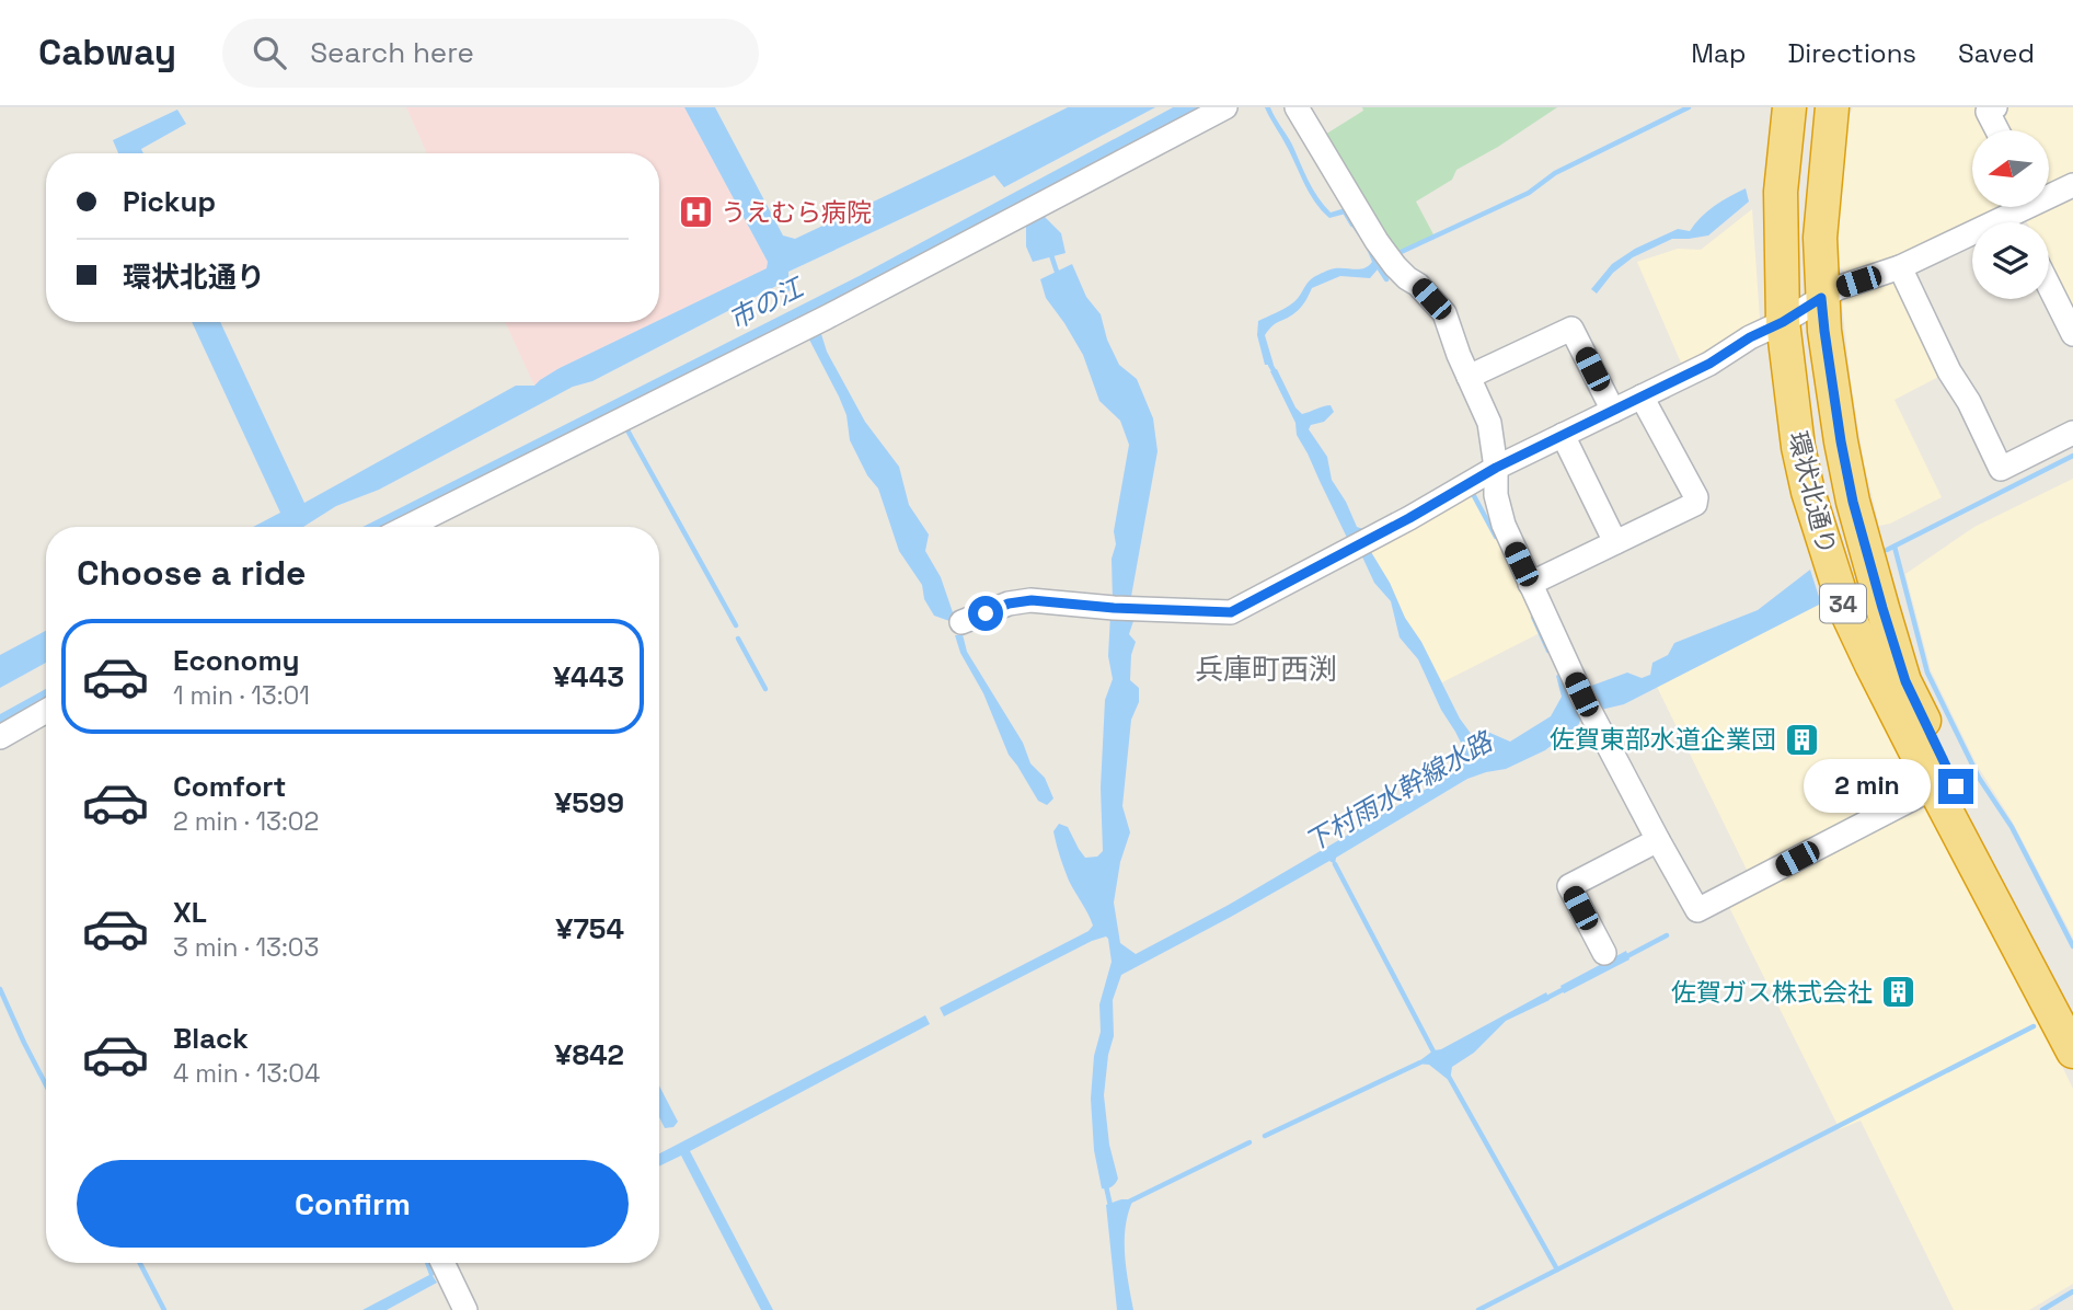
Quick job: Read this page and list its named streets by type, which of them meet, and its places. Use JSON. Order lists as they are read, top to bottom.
{
  "streets": {
    "highway": ["環状北通り", "34"]
  },
  "districts": ["兵庫町西渕"],
  "water": ["市の江", "下村雨水幹線水路"],
  "places": {
    "hospital": ["うえむら病院"],
    "building": ["佐賀東部水道企業団", "佐賀ガス株式会社"]
  },
  "north": "left",
  "page": {
    "header": "Cabway",
    "search": "Search here",
    "nav": ["Map", "Directions", "Saved"],
    "banner": ["Pickup", "環状北通り"],
    "heading": "Choose a ride",
    "list": [
      {
        "name": "Economy",
        "note": "1 min · 13:01",
        "value": "¥443"
      },
      {
        "name": "Comfort",
        "note": "2 min · 13:02",
        "value": "¥599"
      },
      {
        "name": "XL",
        "note": "3 min · 13:03",
        "value": "¥754"
      },
      {
        "name": "Black",
        "note": "4 min · 13:04",
        "value": "¥842"
      }
    ],
    "bubble": "2 min",
    "buttons": "Confirm"
  }
}
